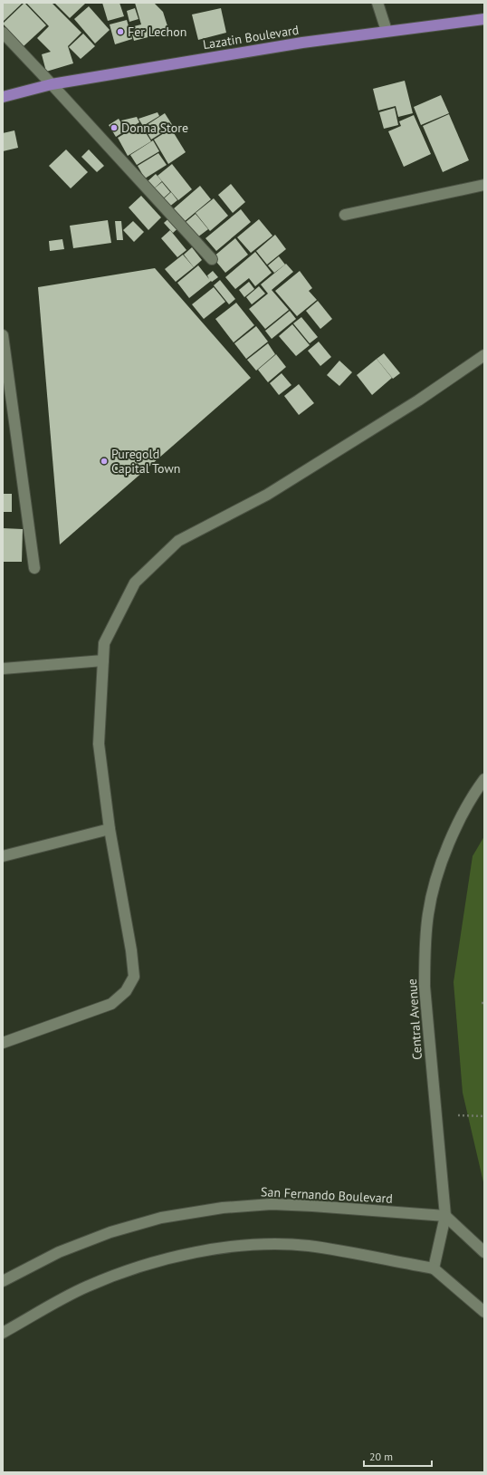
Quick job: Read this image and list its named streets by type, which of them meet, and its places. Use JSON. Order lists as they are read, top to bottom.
{
  "streets": {
    "main road": ["Lazatin Boulevard"],
    "street": ["Central Avenue", "San Fernando Boulevard"]
  },
  "crossings": [
    ["Central Avenue", "San Fernando Boulevard"]
  ],
  "places": ["Fer Lechon", "Donna Store", "Puregold Capital Town"],
  "scale_bar": "20 m"
}
